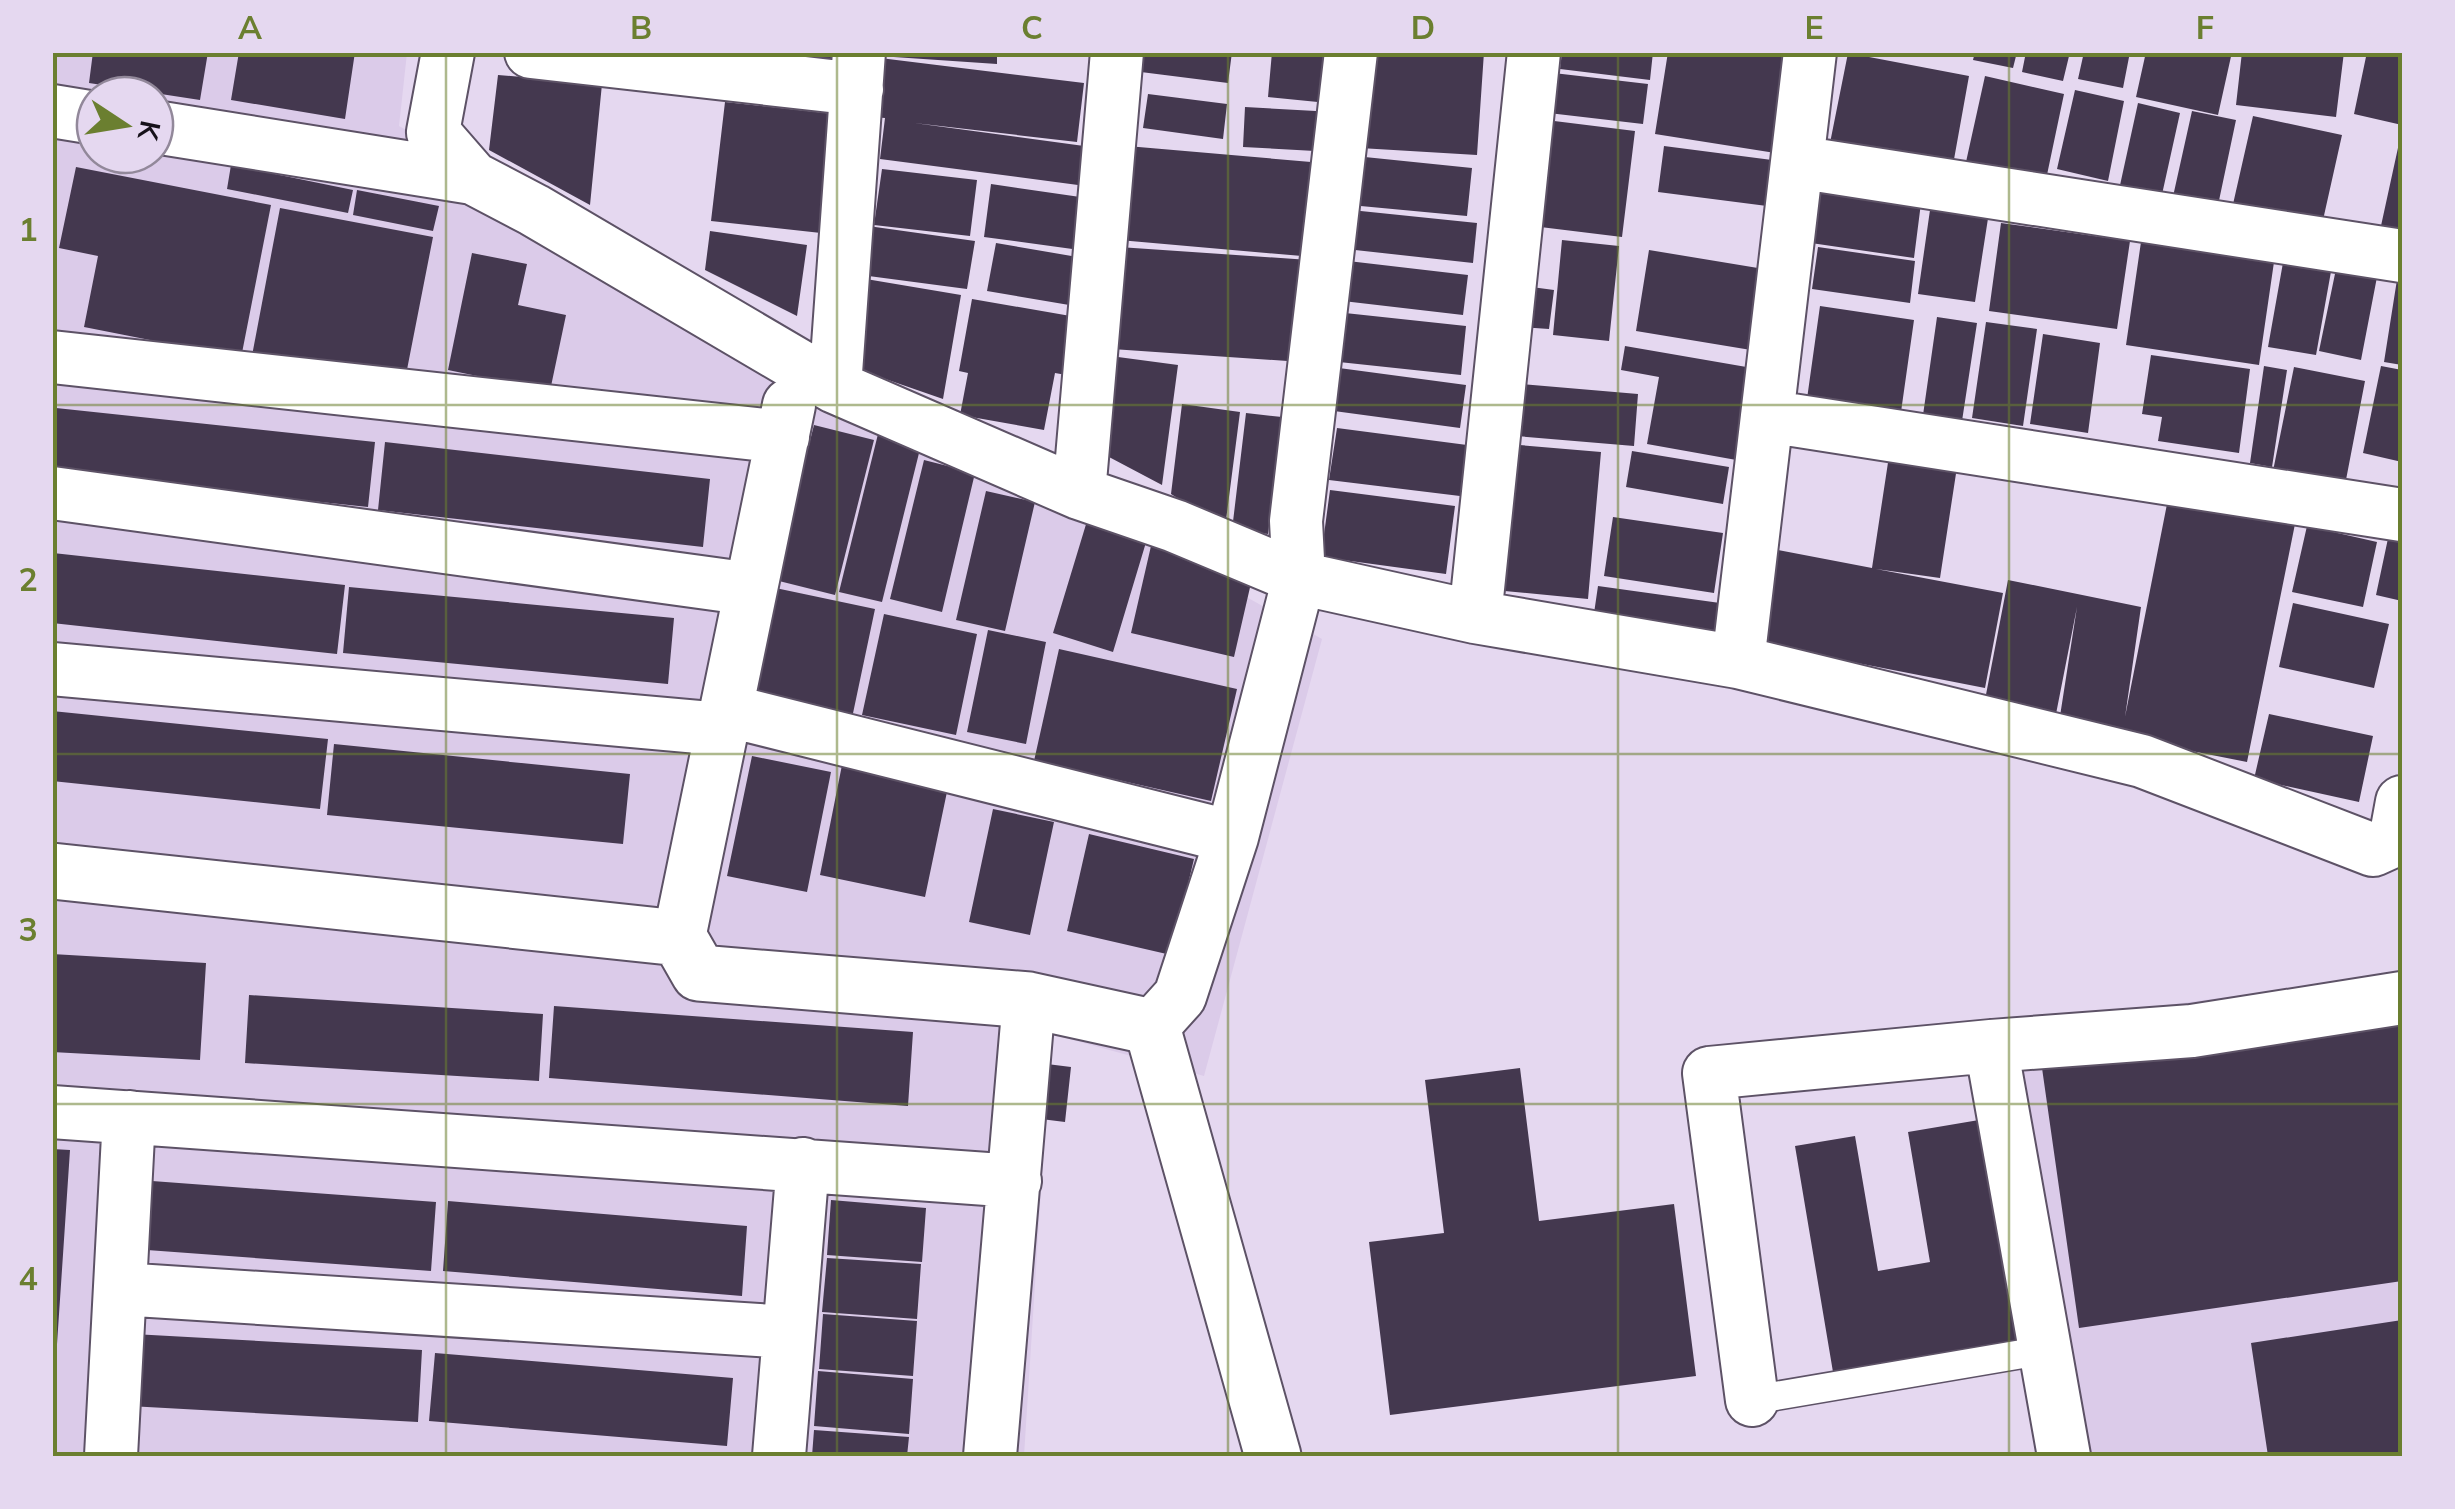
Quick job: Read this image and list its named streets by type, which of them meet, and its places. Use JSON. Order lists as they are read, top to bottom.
{
  "north": "right",
  "grid": {
    "columns": [
      "A",
      "B",
      "C",
      "D",
      "E",
      "F"
    ],
    "rows": [
      "1",
      "2",
      "3",
      "4"
    ]
  }
}
